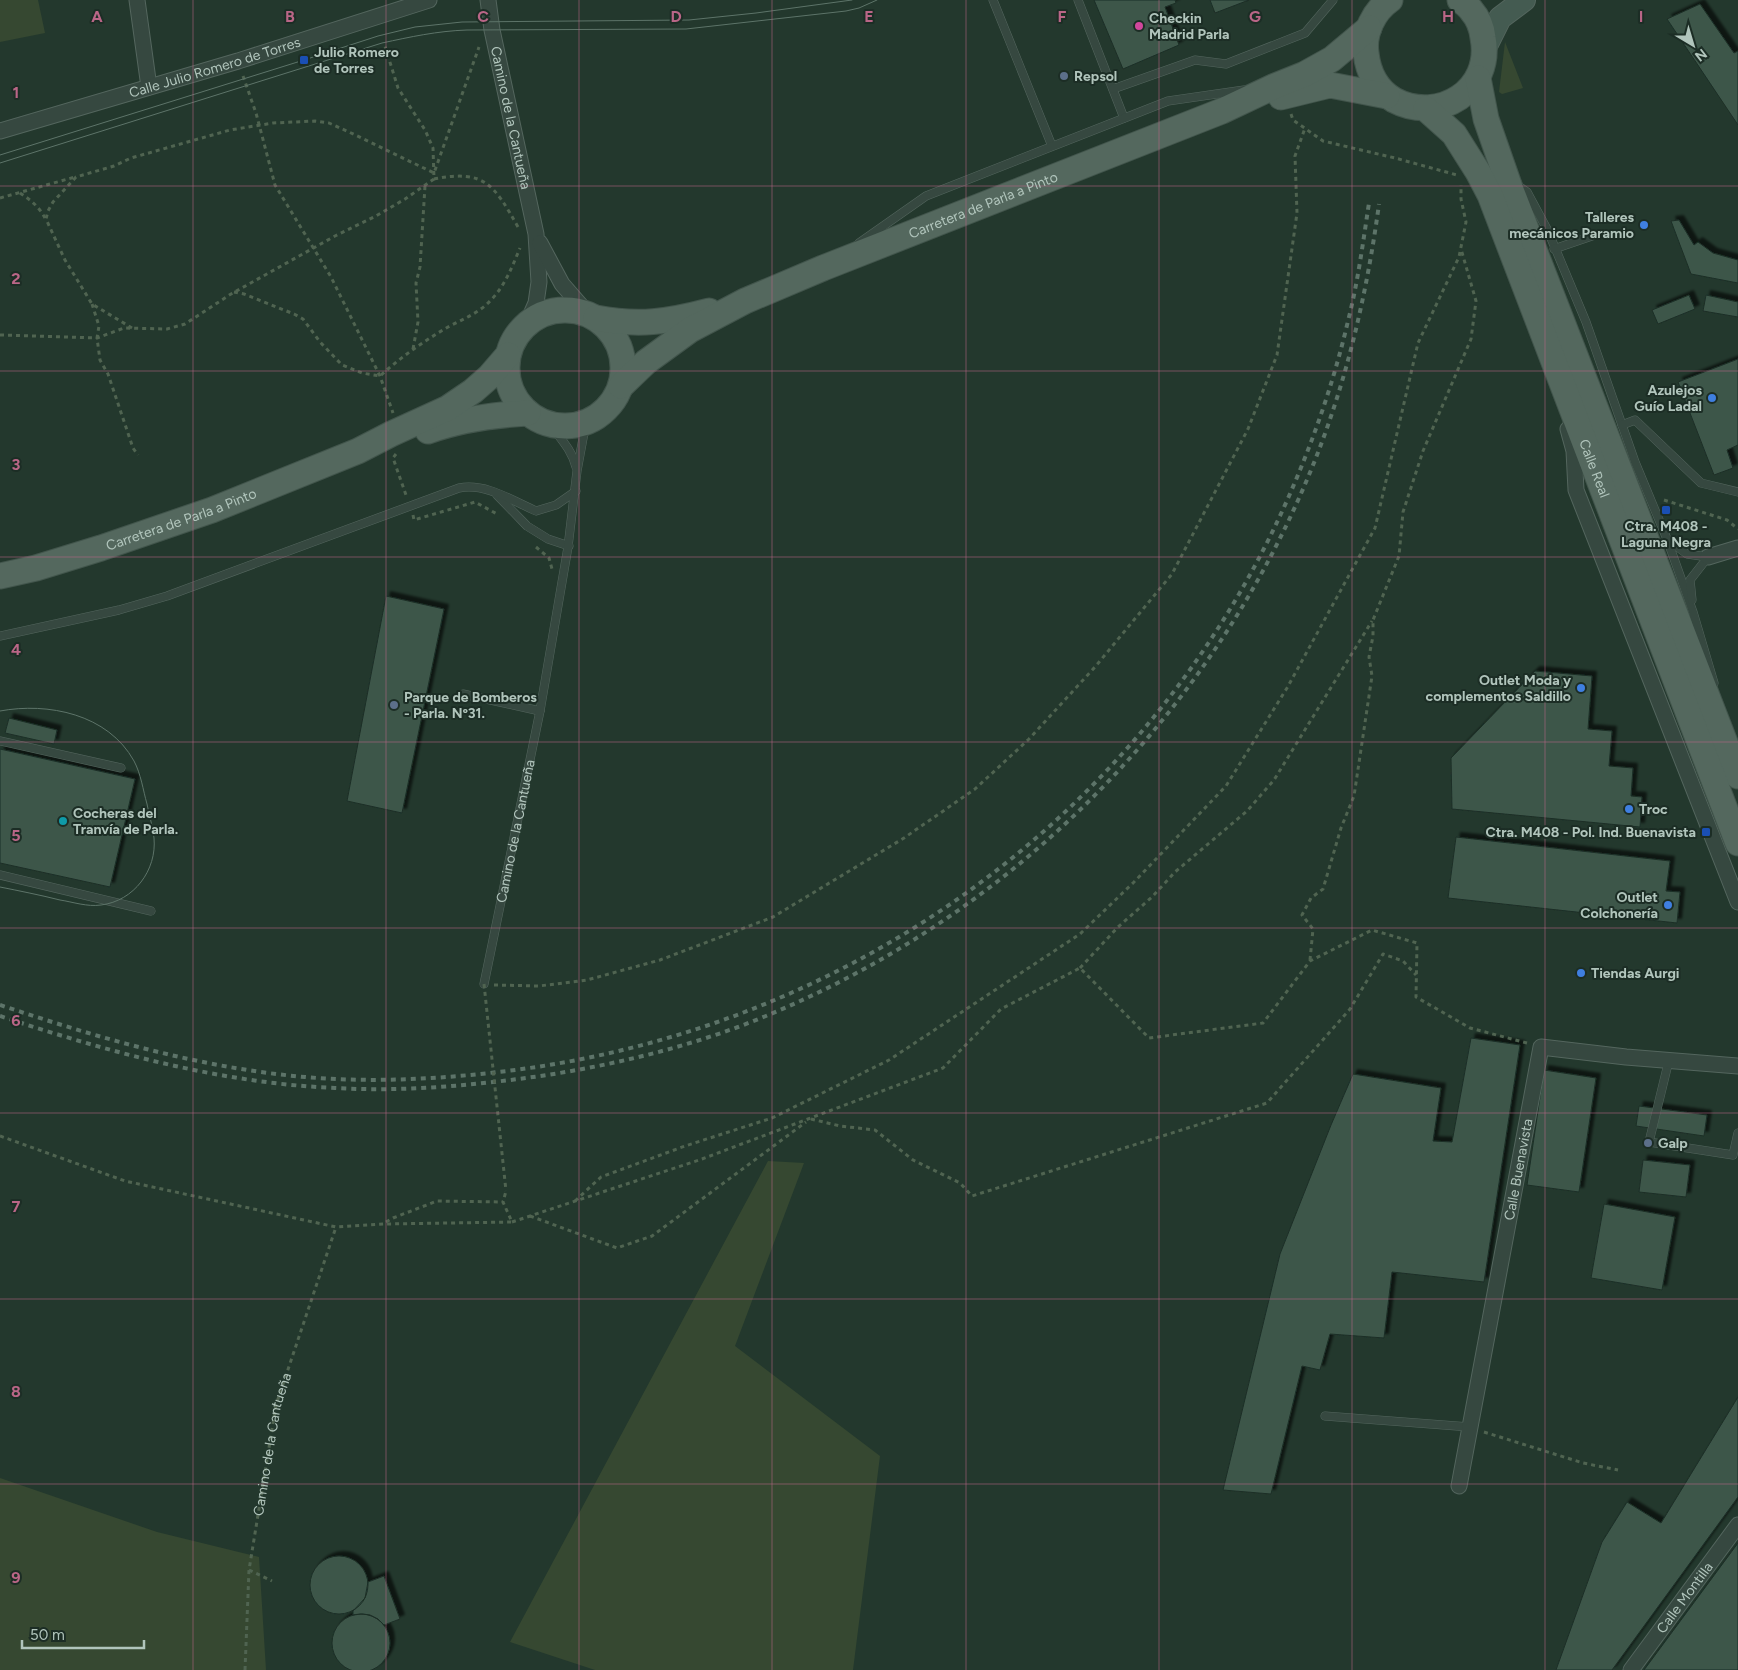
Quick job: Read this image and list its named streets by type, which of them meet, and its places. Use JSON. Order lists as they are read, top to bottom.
{
  "streets": {
    "main road": ["Carretera de Parla a Pinto", "Calle Real"],
    "street": [
      "Calle Julio Romero de Torres",
      "Camino de la Cantueña",
      "Calle Buenavista",
      "Calle Montilla"
    ]
  },
  "crossings": [
    ["Camino de la Cantueña", "Carretera de Parla a Pinto"]
  ],
  "places": {
    "other": [
      "Checkin Madrid Parla",
      "Repsol",
      "Talleres mecánicos Paramio",
      "Azulejos Guío Ladal",
      "Outlet Moda y complementos Saldillo",
      "Parque de Bomberos - Parla. Nº31.",
      "Troc",
      "Cocheras del Tranvía de Parla.",
      "Outlet Colchonería",
      "Tiendas Aurgi",
      "Galp"
    ],
    "transit": ["Julio Romero de Torres", "Ctra. M408 - Laguna Negra", "Ctra. M408 - Pol. Ind. Buenavista"]
  },
  "scale_bar": "50 m",
  "north": "bottom right",
  "grid": {
    "columns": [
      "A",
      "B",
      "C",
      "D",
      "E",
      "F",
      "G",
      "H",
      "I"
    ],
    "rows": [
      "1",
      "2",
      "3",
      "4",
      "5",
      "6",
      "7",
      "8",
      "9"
    ]
  }
}
